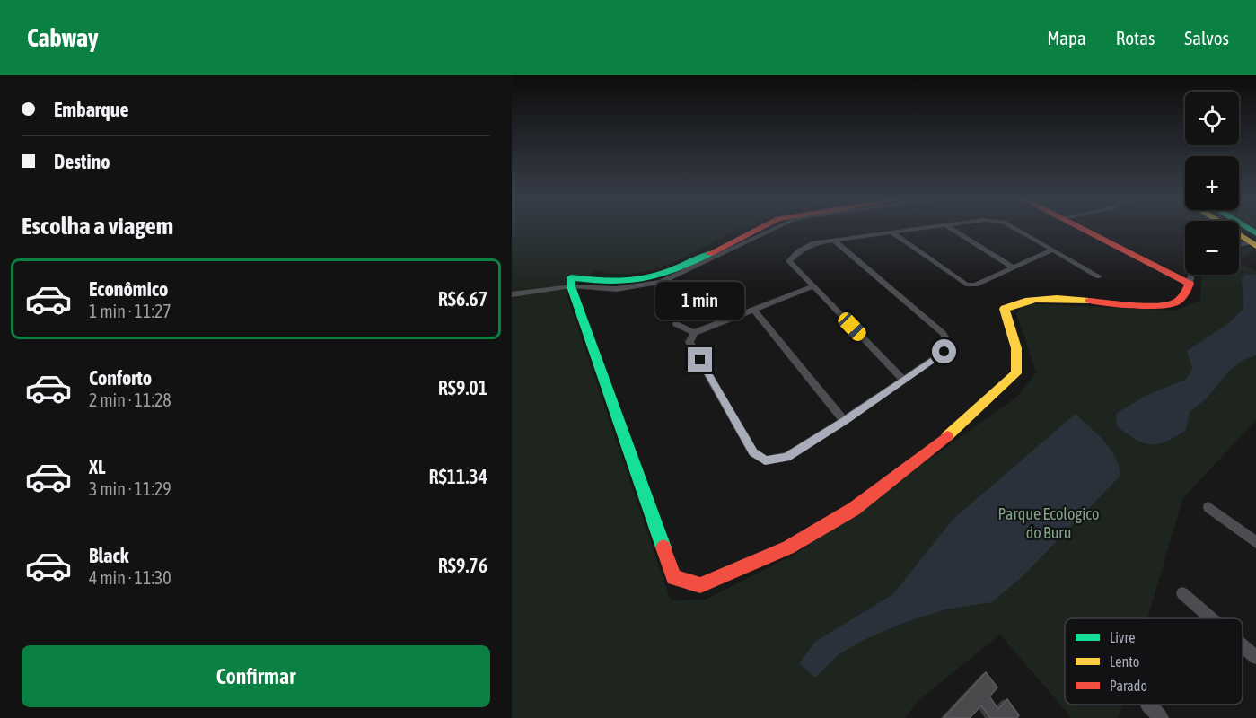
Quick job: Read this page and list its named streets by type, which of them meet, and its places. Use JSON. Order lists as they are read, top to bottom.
{
  "parks": ["Parque Ecologico do Buru"],
  "legend": ["Livre", "Lento", "Parado"],
  "page": {
    "header": "Cabway",
    "nav": ["Mapa", "Rotas", "Salvos"],
    "banner": ["Embarque", "Destino"],
    "map_buttons": ["+", "−"],
    "heading": "Escolha a viagem",
    "list": [
      {
        "name": "Econômico",
        "note": "1 min · 11:27",
        "value": "R$6.67"
      },
      {
        "name": "Conforto",
        "note": "2 min · 11:28",
        "value": "R$9.01"
      },
      {
        "name": "XL",
        "note": "3 min · 11:29",
        "value": "R$11.34"
      },
      {
        "name": "Black",
        "note": "4 min · 11:30",
        "value": "R$9.76"
      }
    ],
    "bubble": "1 min",
    "buttons": "Confirmar"
  }
}
